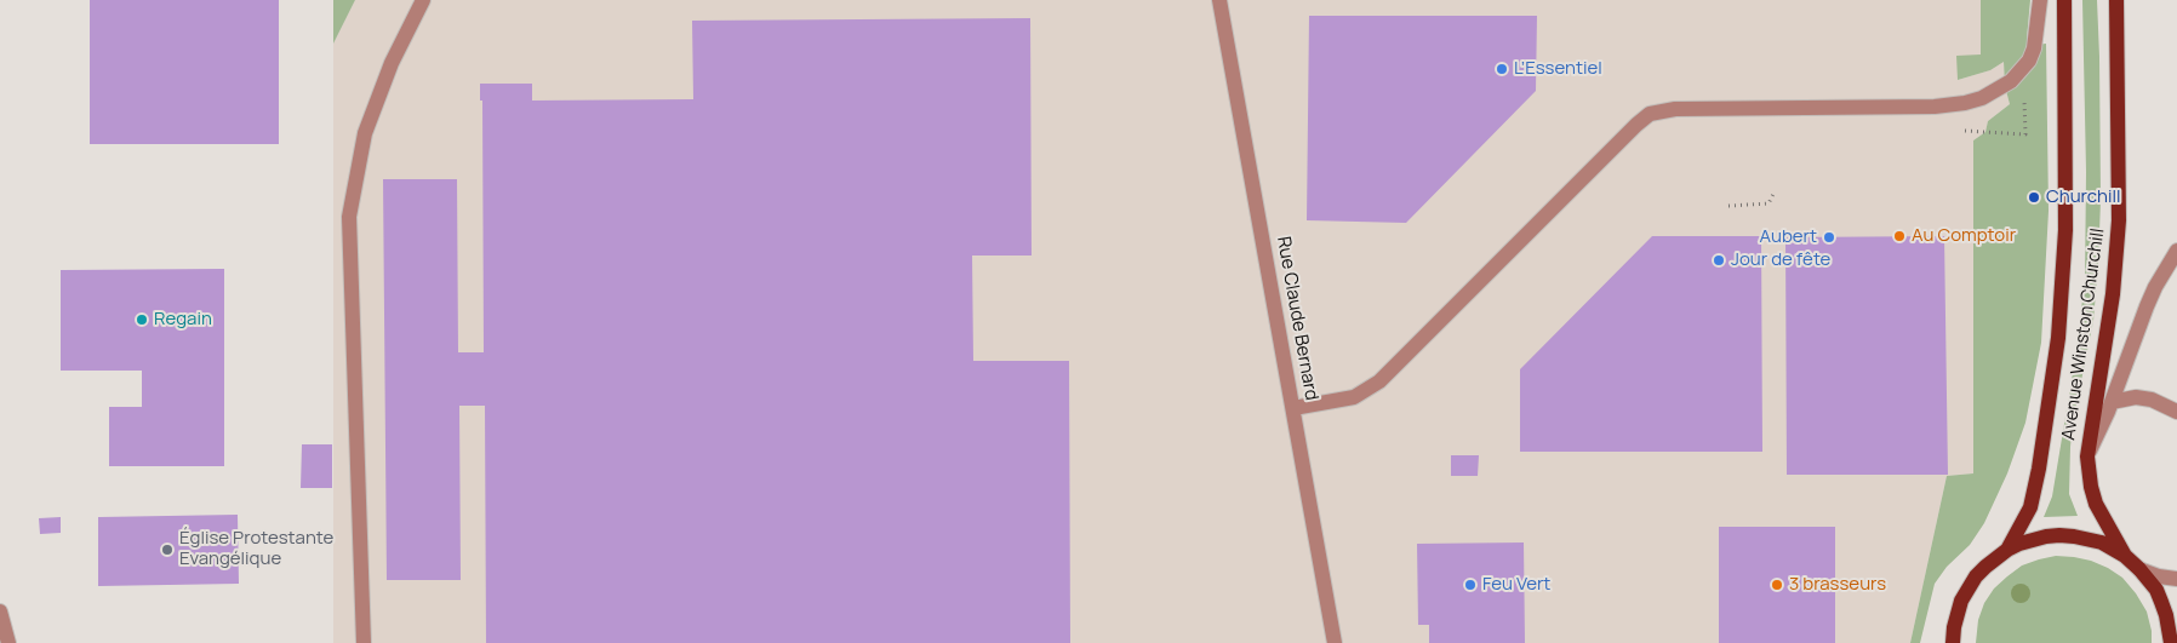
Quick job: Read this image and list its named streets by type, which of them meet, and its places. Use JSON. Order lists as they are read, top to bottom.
{
  "streets": {
    "main road": ["Avenue Winston Churchill"],
    "street": ["Rue Claude Bernard"]
  },
  "places": [
    "L’Essentiel",
    "Churchill",
    "Au Comptoir",
    "Aubert",
    "Jour de fête",
    "Regain",
    "Église Protestante Evangélique",
    "Feu Vert",
    "3 brasseurs"
  ]
}
